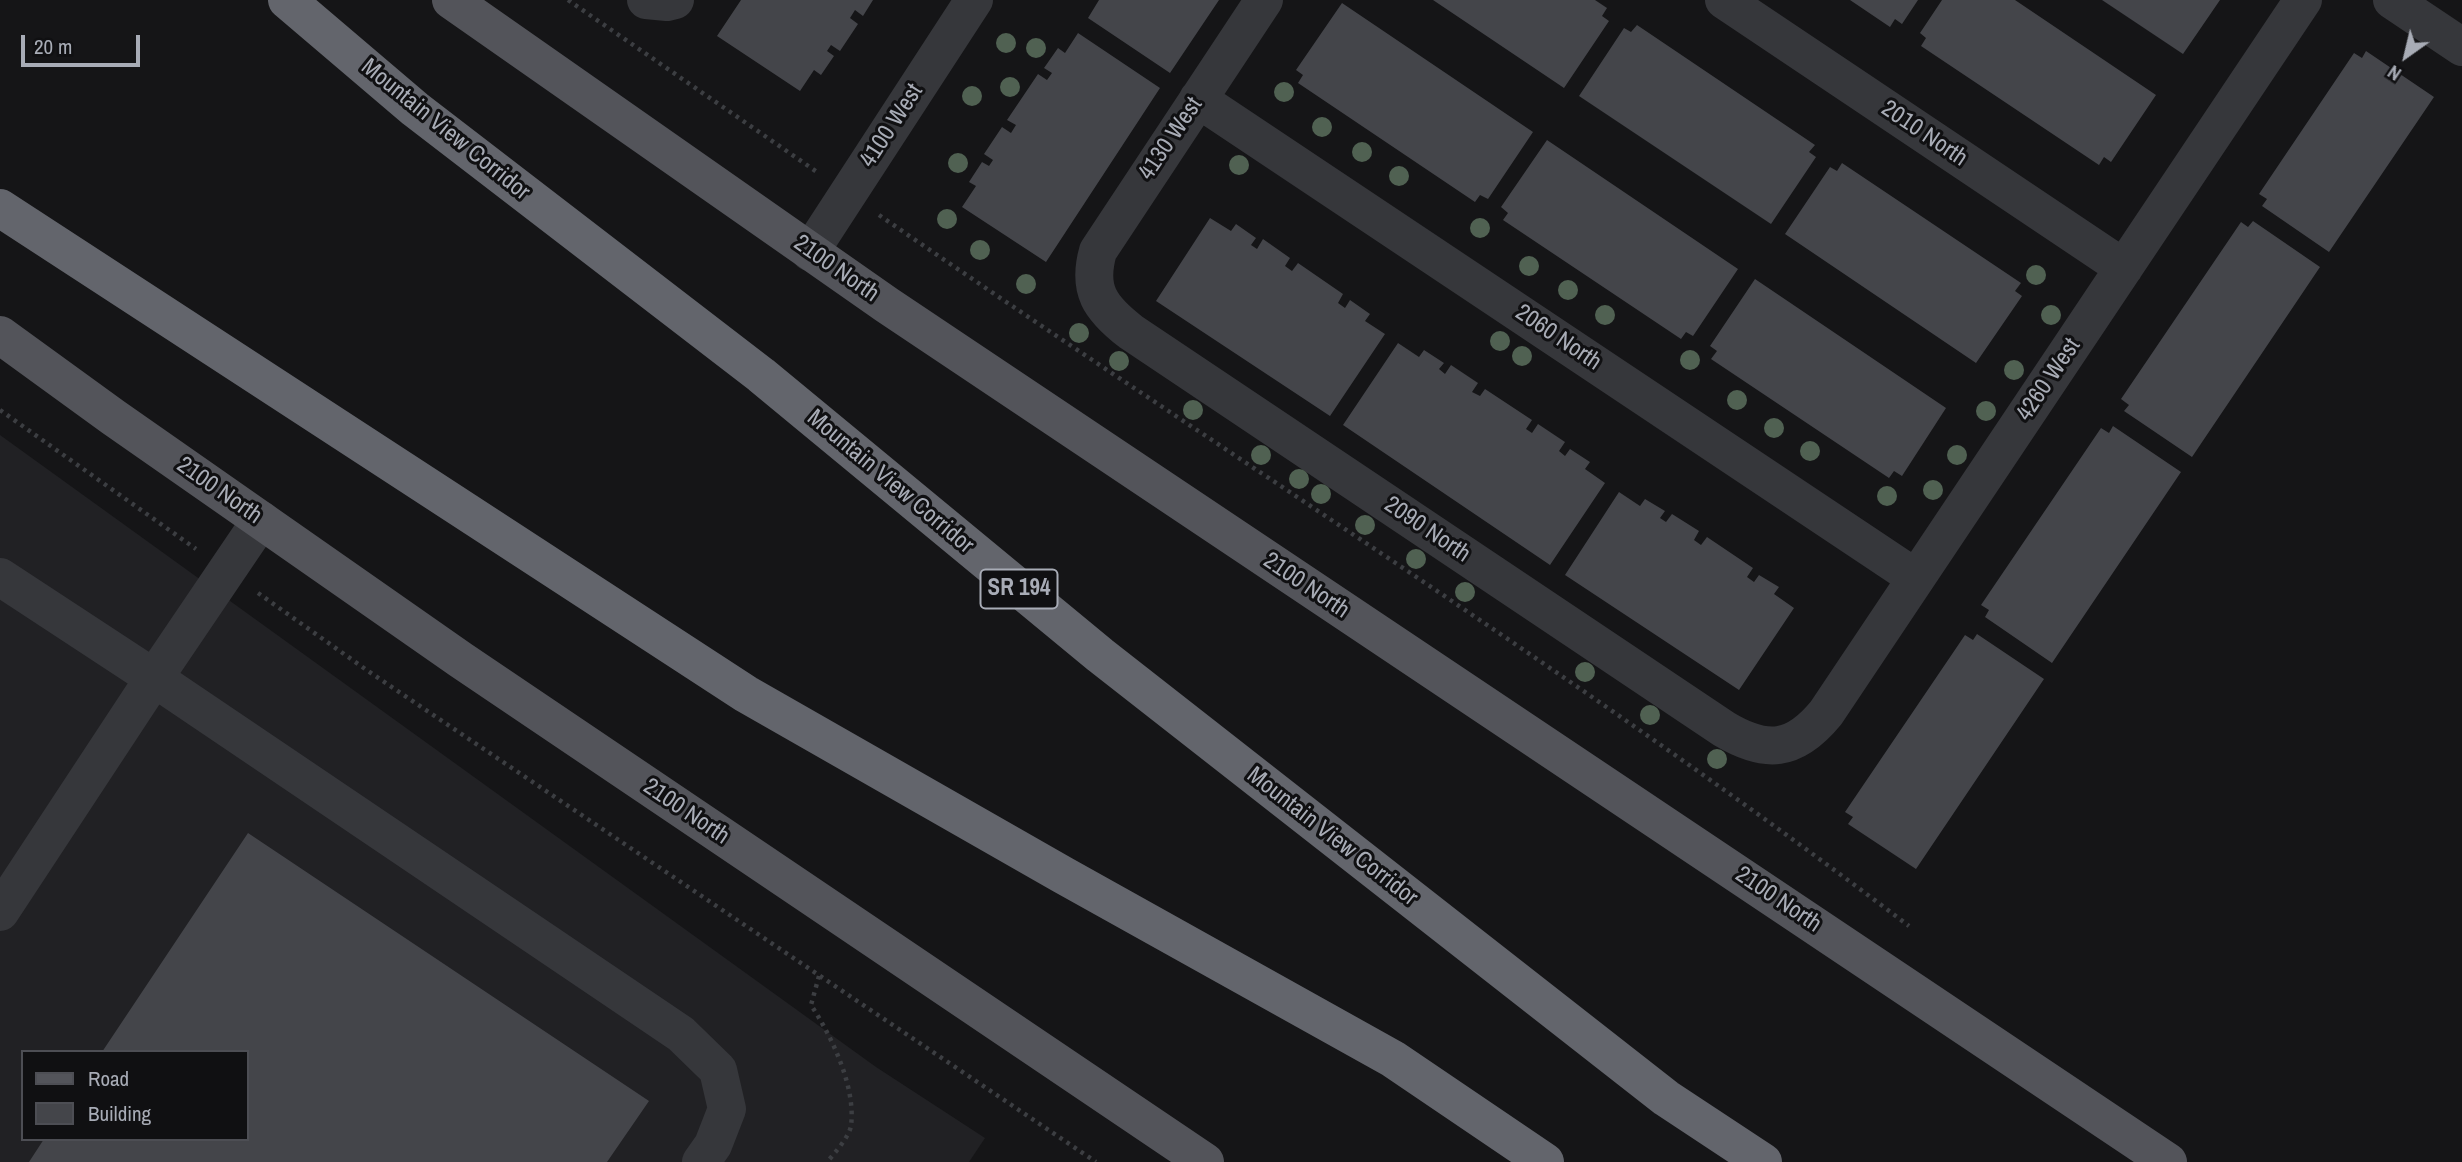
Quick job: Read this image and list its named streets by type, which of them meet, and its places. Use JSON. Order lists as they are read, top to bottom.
{
  "streets": {
    "highway": ["Mountain View Corridor", "SR 194"],
    "main road": ["2100 North"],
    "street": [
      "4100 West",
      "2010 North",
      "4130 West",
      "2060 North",
      "4260 West",
      "2090 North"
    ]
  },
  "crossings": [
    ["4100 West", "2100 North"],
    ["2010 North", "4260 West"],
    ["4130 West", "2060 North"],
    ["4130 West", "2090 North"],
    ["2060 North", "4260 West"],
    ["4260 West", "2090 North"]
  ],
  "legend": ["Road", "Building"],
  "scale_bar": "20 m",
  "north": "bottom left"
}
